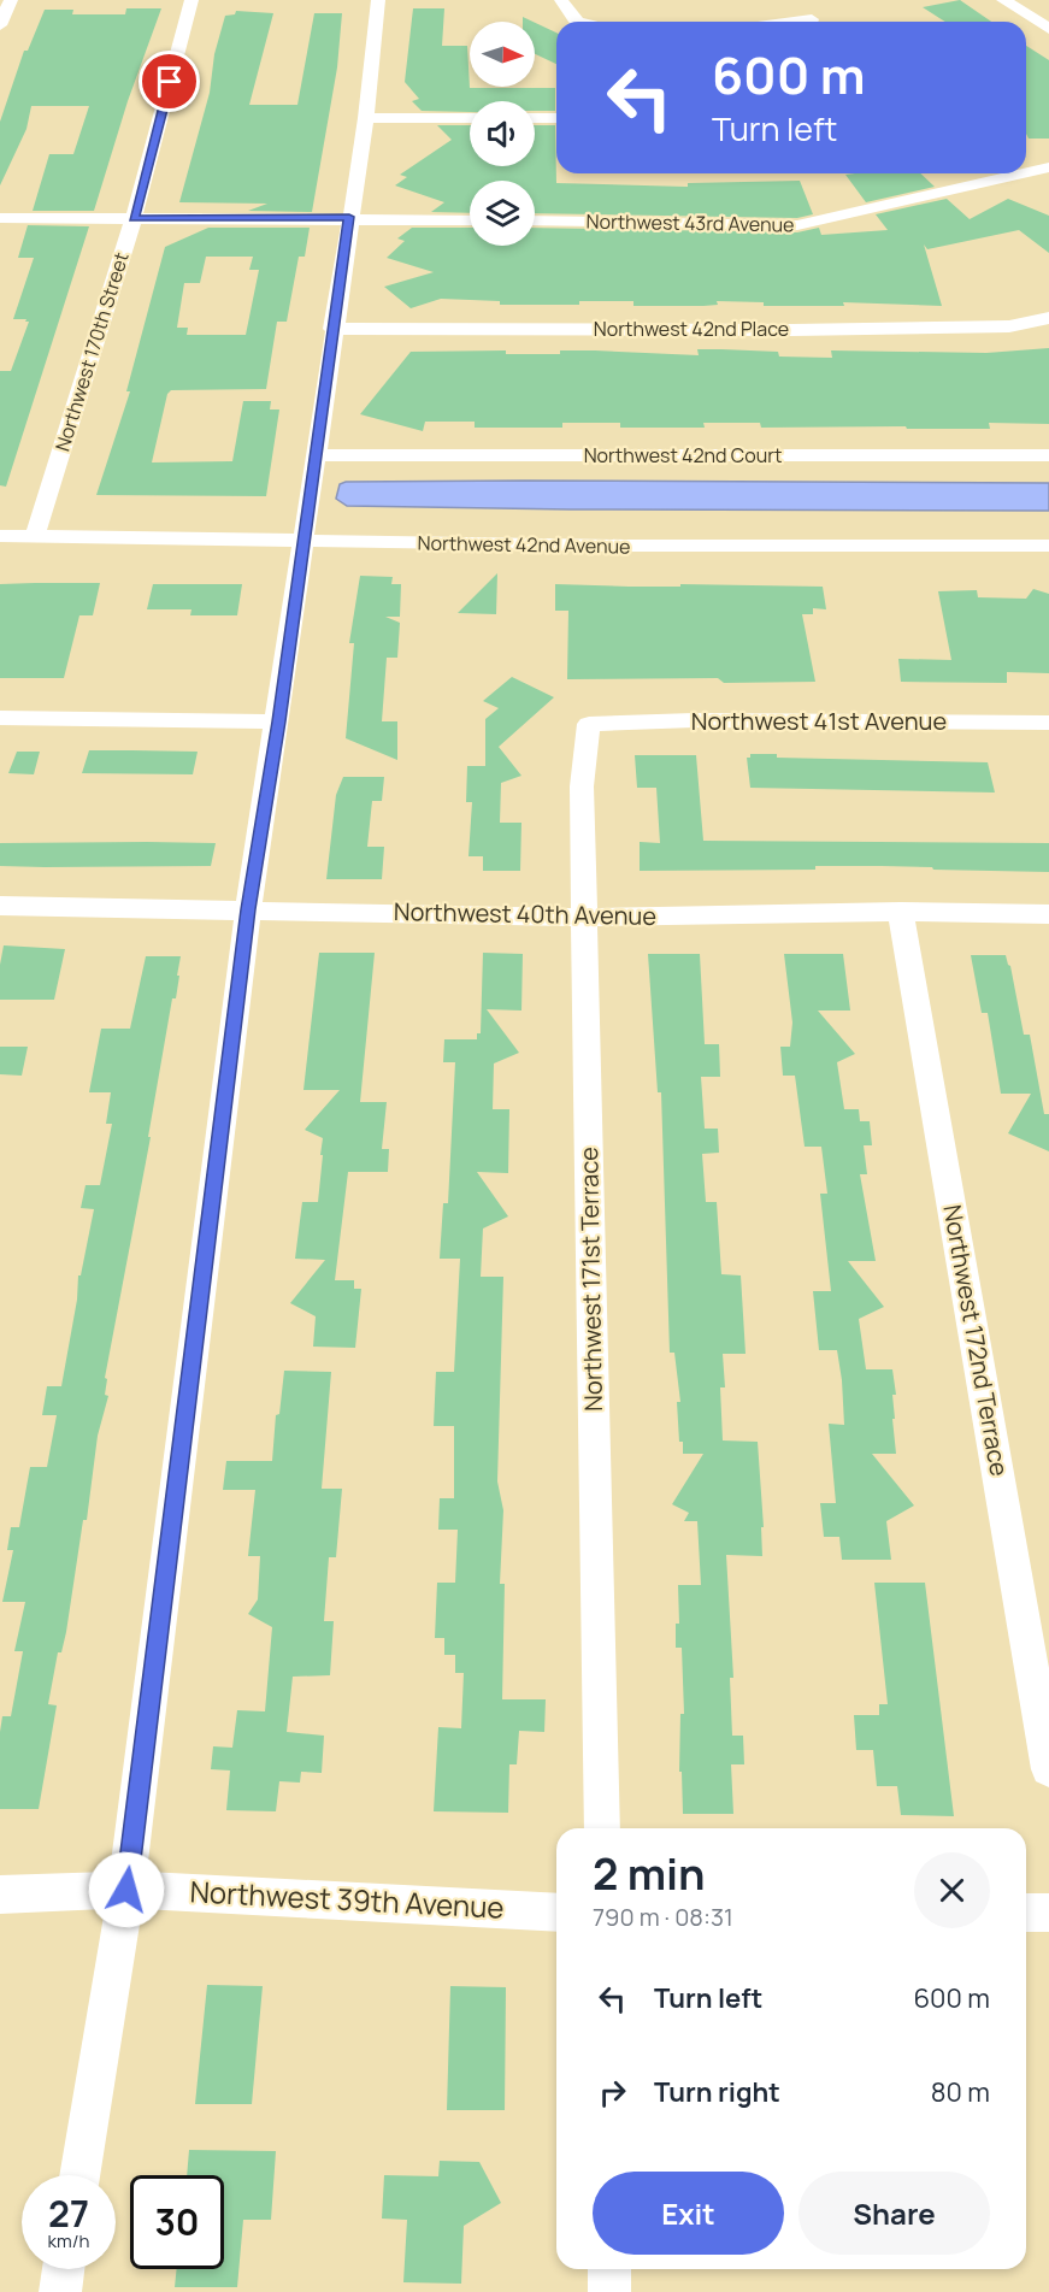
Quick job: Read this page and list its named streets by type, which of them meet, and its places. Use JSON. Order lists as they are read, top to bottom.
{
  "streets": {
    "street": [
      "Northwest 43rd Avenue",
      "Northwest 42nd Place",
      "Northwest 170th Street",
      "Northwest 42nd Court",
      "Northwest 42nd Avenue",
      "Northwest 41st Avenue",
      "Northwest 40th Avenue",
      "Northwest 171st Terrace",
      "Northwest 172nd Terrace",
      "Northwest 39th Avenue"
    ]
  },
  "crossings": [
    ["Northwest 170th Street", "Northwest 42nd Avenue"],
    ["Northwest 41st Avenue", "Northwest 171st Terrace"],
    ["Northwest 40th Avenue", "Northwest 171st Terrace"],
    ["Northwest 40th Avenue", "Northwest 172nd Terrace"]
  ],
  "north": "right",
  "page": {
    "turn": ["600 m", "Turn left"],
    "heading": ["2 min", "790 m · 08:31"],
    "list": [
      {
        "name": "Turn left",
        "value": "600 m"
      },
      {
        "name": "Turn right",
        "value": "80 m"
      }
    ],
    "buttons": ["Exit", "Share"],
    "speed": "27 km/h",
    "limit": "30"
  }
}
